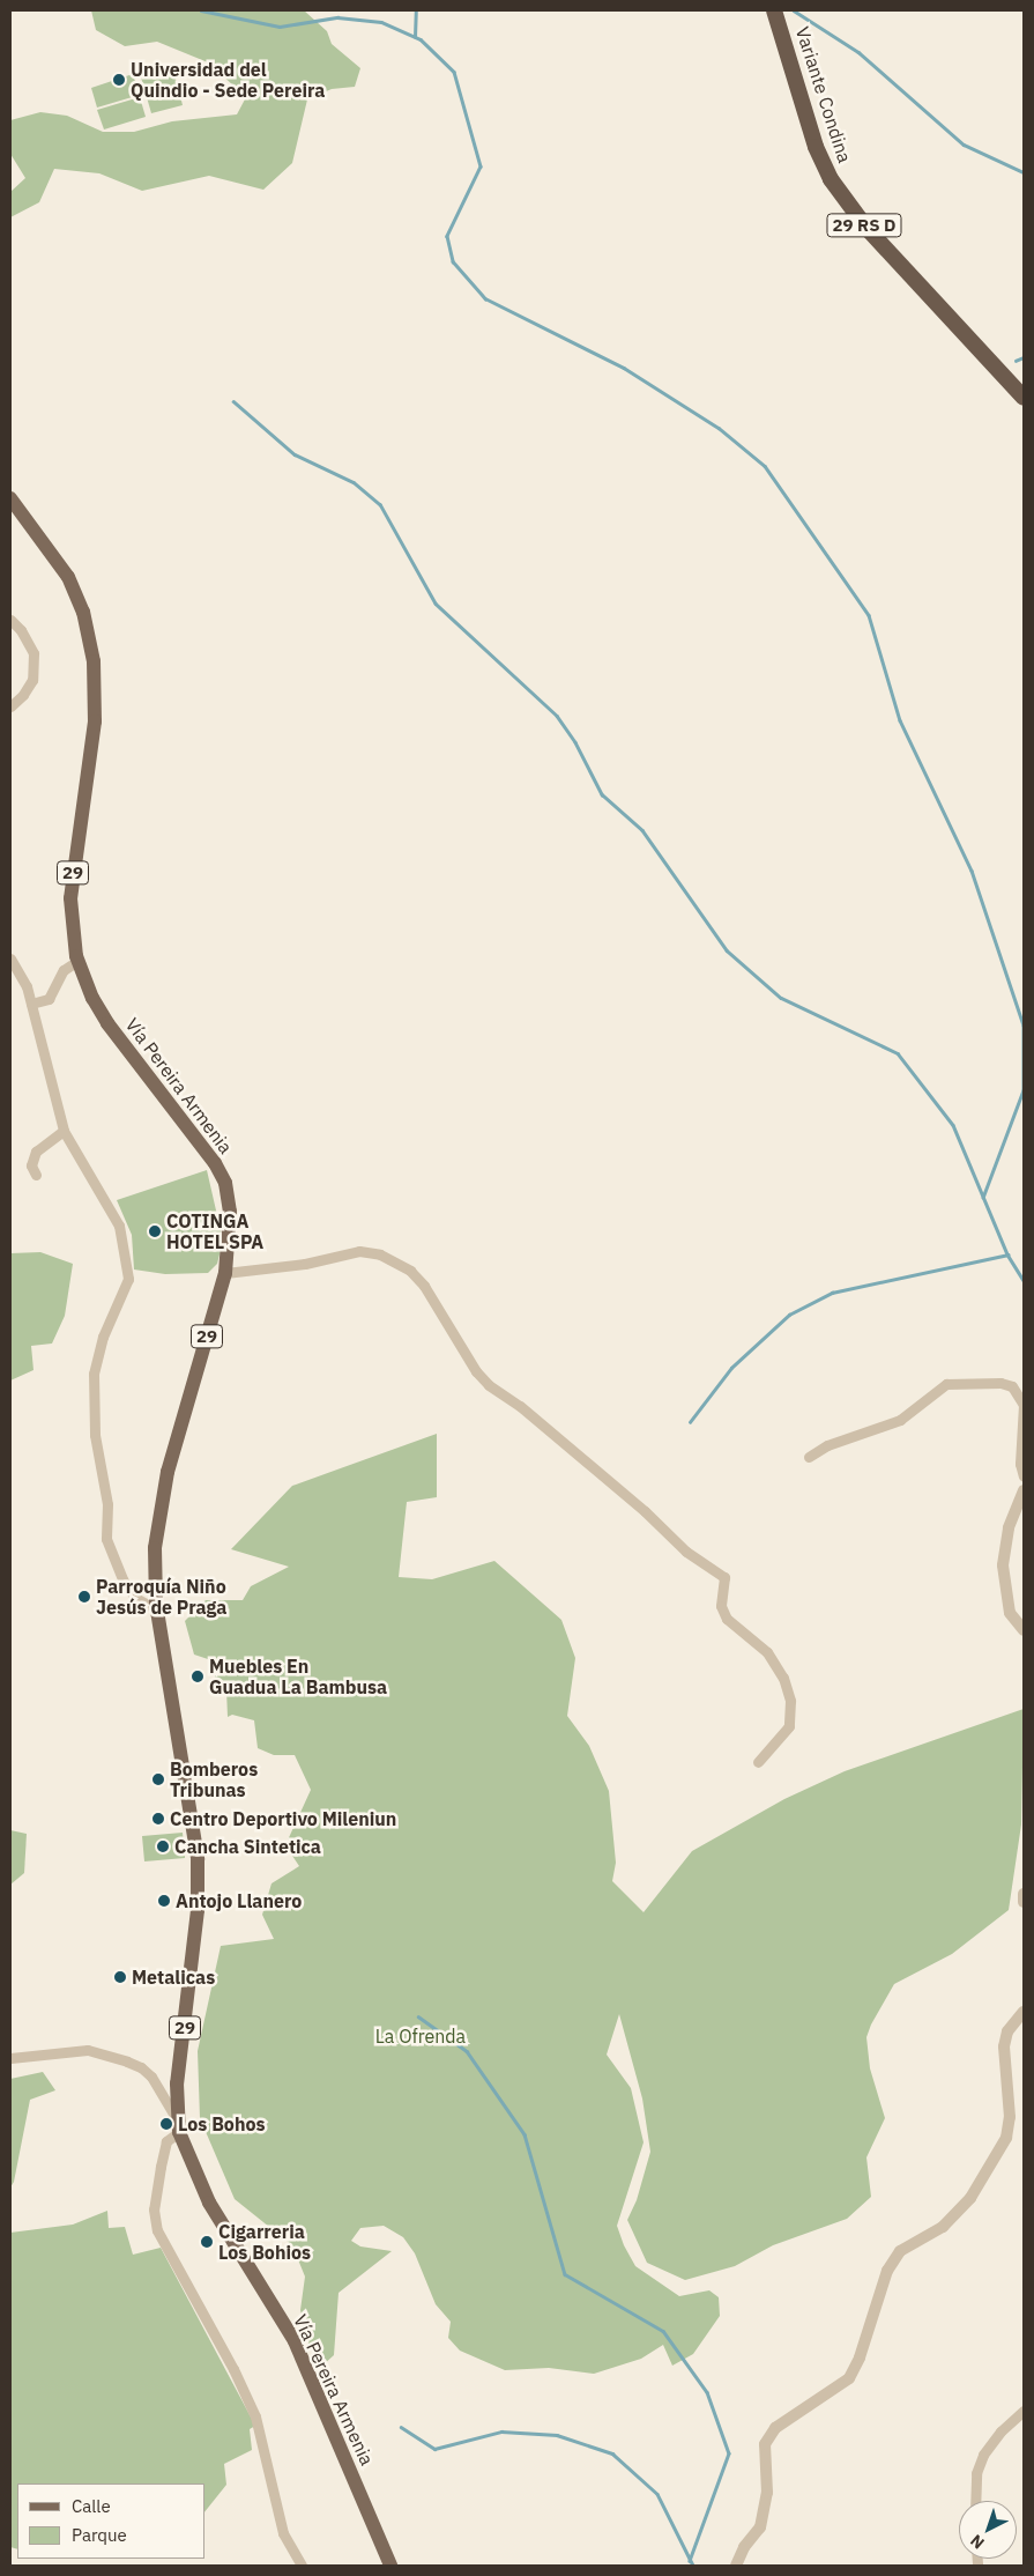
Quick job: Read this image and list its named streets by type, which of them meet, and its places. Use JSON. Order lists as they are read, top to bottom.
{
  "streets": {
    "highway": ["Variante Condina", "29 RS D"],
    "main road": ["29", "Vía Pereira Armenia"]
  },
  "parks": ["La Ofrenda"],
  "places": [
    "Universidad del Quindio - Sede Pereira",
    "COTINGA HOTEL SPA",
    "Parroquía Niño Jesús de Praga",
    "Muebles En Guadua La Bambusa",
    "Bomberos Tribunas",
    "Centro Deportivo Mileniun",
    "Cancha Sintetica",
    "Antojo Llanero",
    "Metalicas",
    "Los Bohos",
    "Cigarreria Los Bohios"
  ],
  "legend": ["Calle", "Parque"],
  "north": "bottom left"
}
